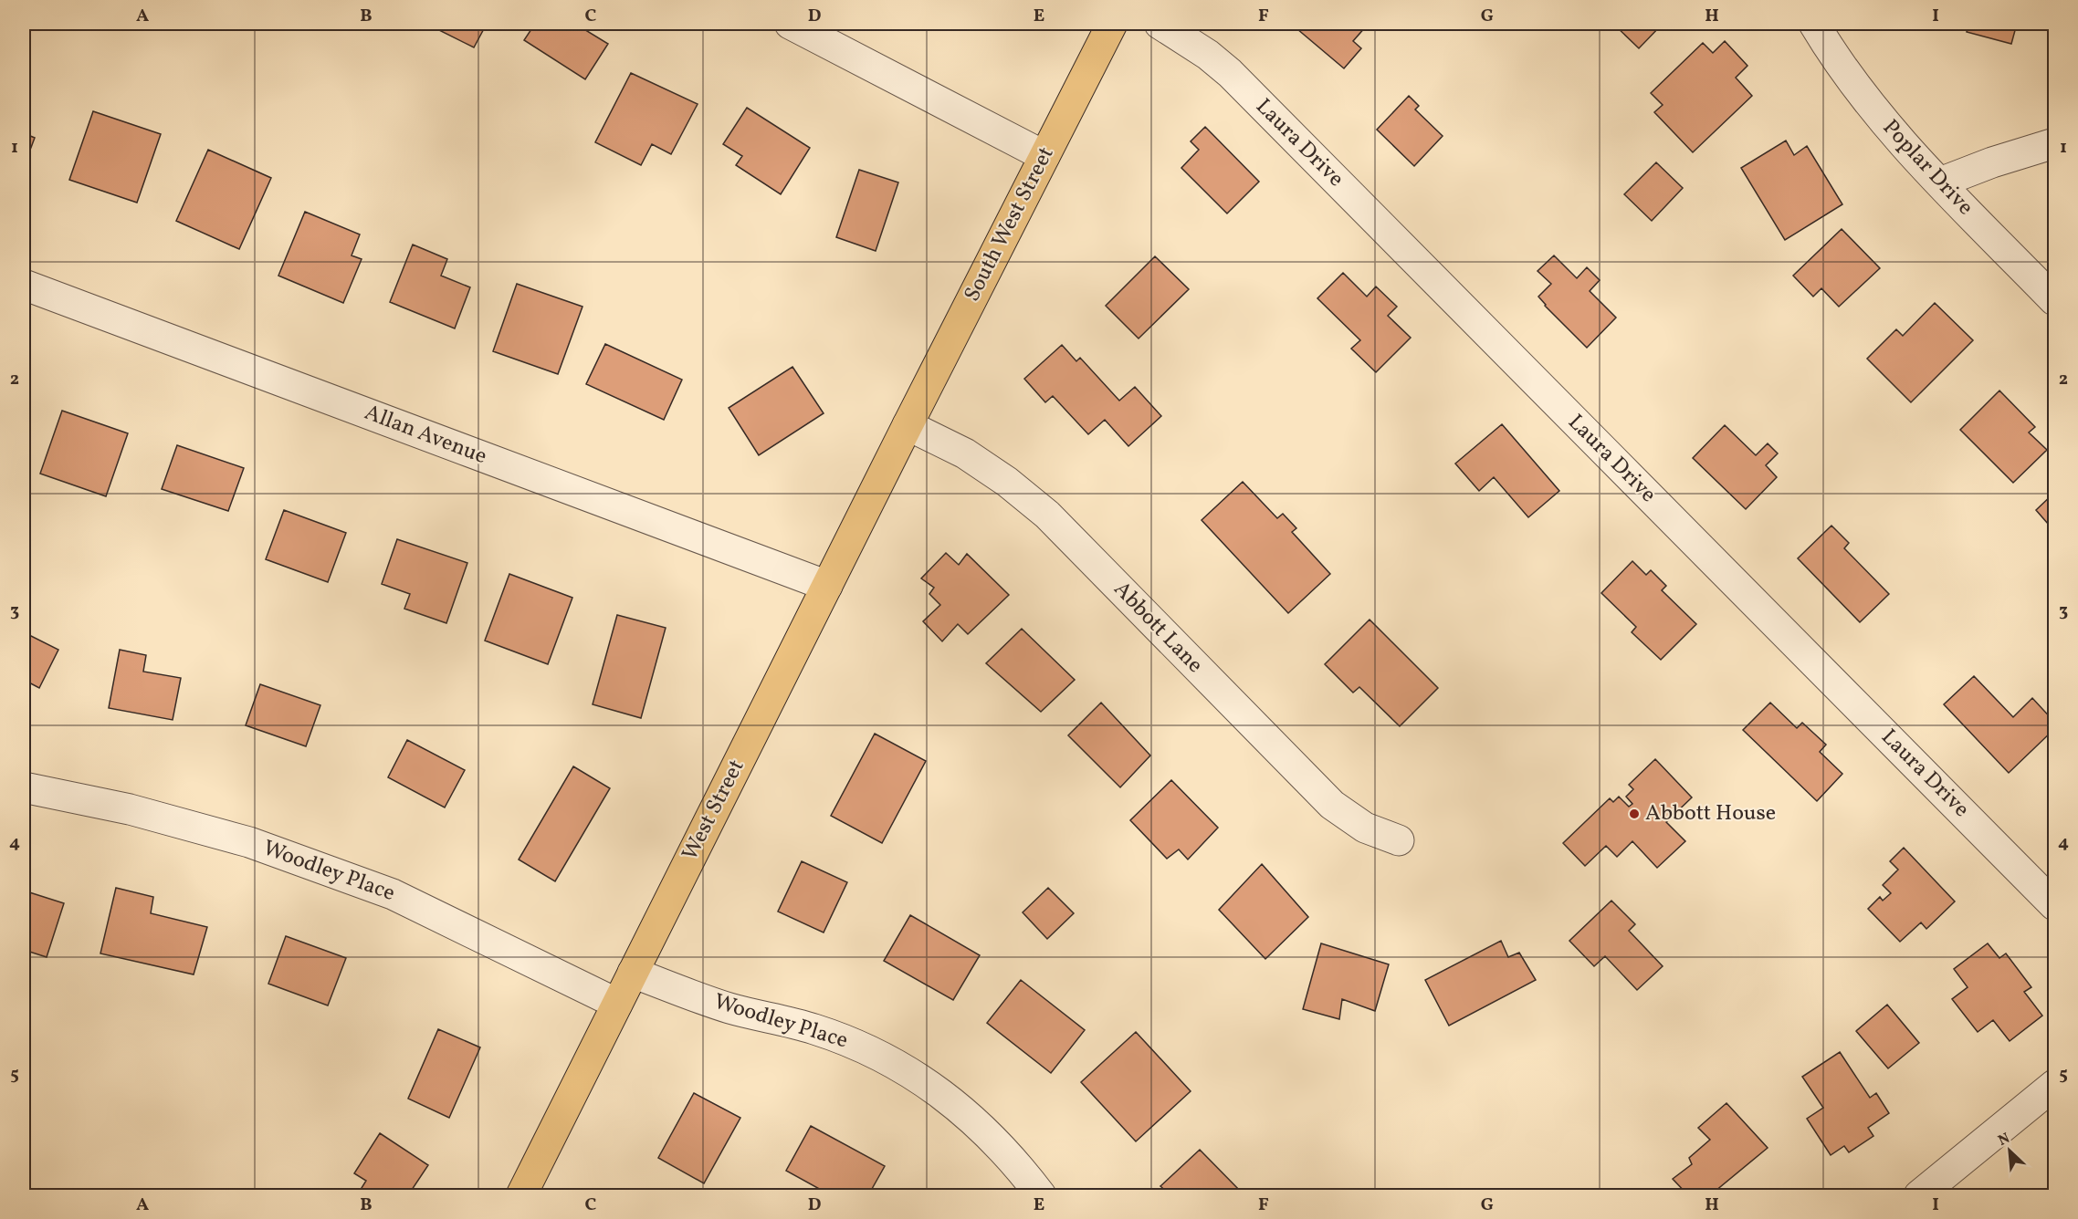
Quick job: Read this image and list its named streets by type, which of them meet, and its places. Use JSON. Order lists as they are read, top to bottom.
{
  "streets": {
    "main road": ["South West Street", "West Street"],
    "street": [
      "Laura Drive",
      "Poplar Drive",
      "Allan Avenue",
      "Abbott Lane",
      "Woodley Place"
    ]
  },
  "crossings": [
    ["South West Street", "Abbott Lane"],
    ["South West Street", "West Street"],
    ["Allan Avenue", "West Street"],
    ["Abbott Lane", "West Street"],
    ["West Street", "Woodley Place"]
  ],
  "places": ["Abbott House"],
  "north": "top left",
  "grid": {
    "columns": [
      "A",
      "B",
      "C",
      "D",
      "E",
      "F",
      "G",
      "H",
      "I"
    ],
    "rows": [
      "1",
      "2",
      "3",
      "4",
      "5"
    ]
  }
}
